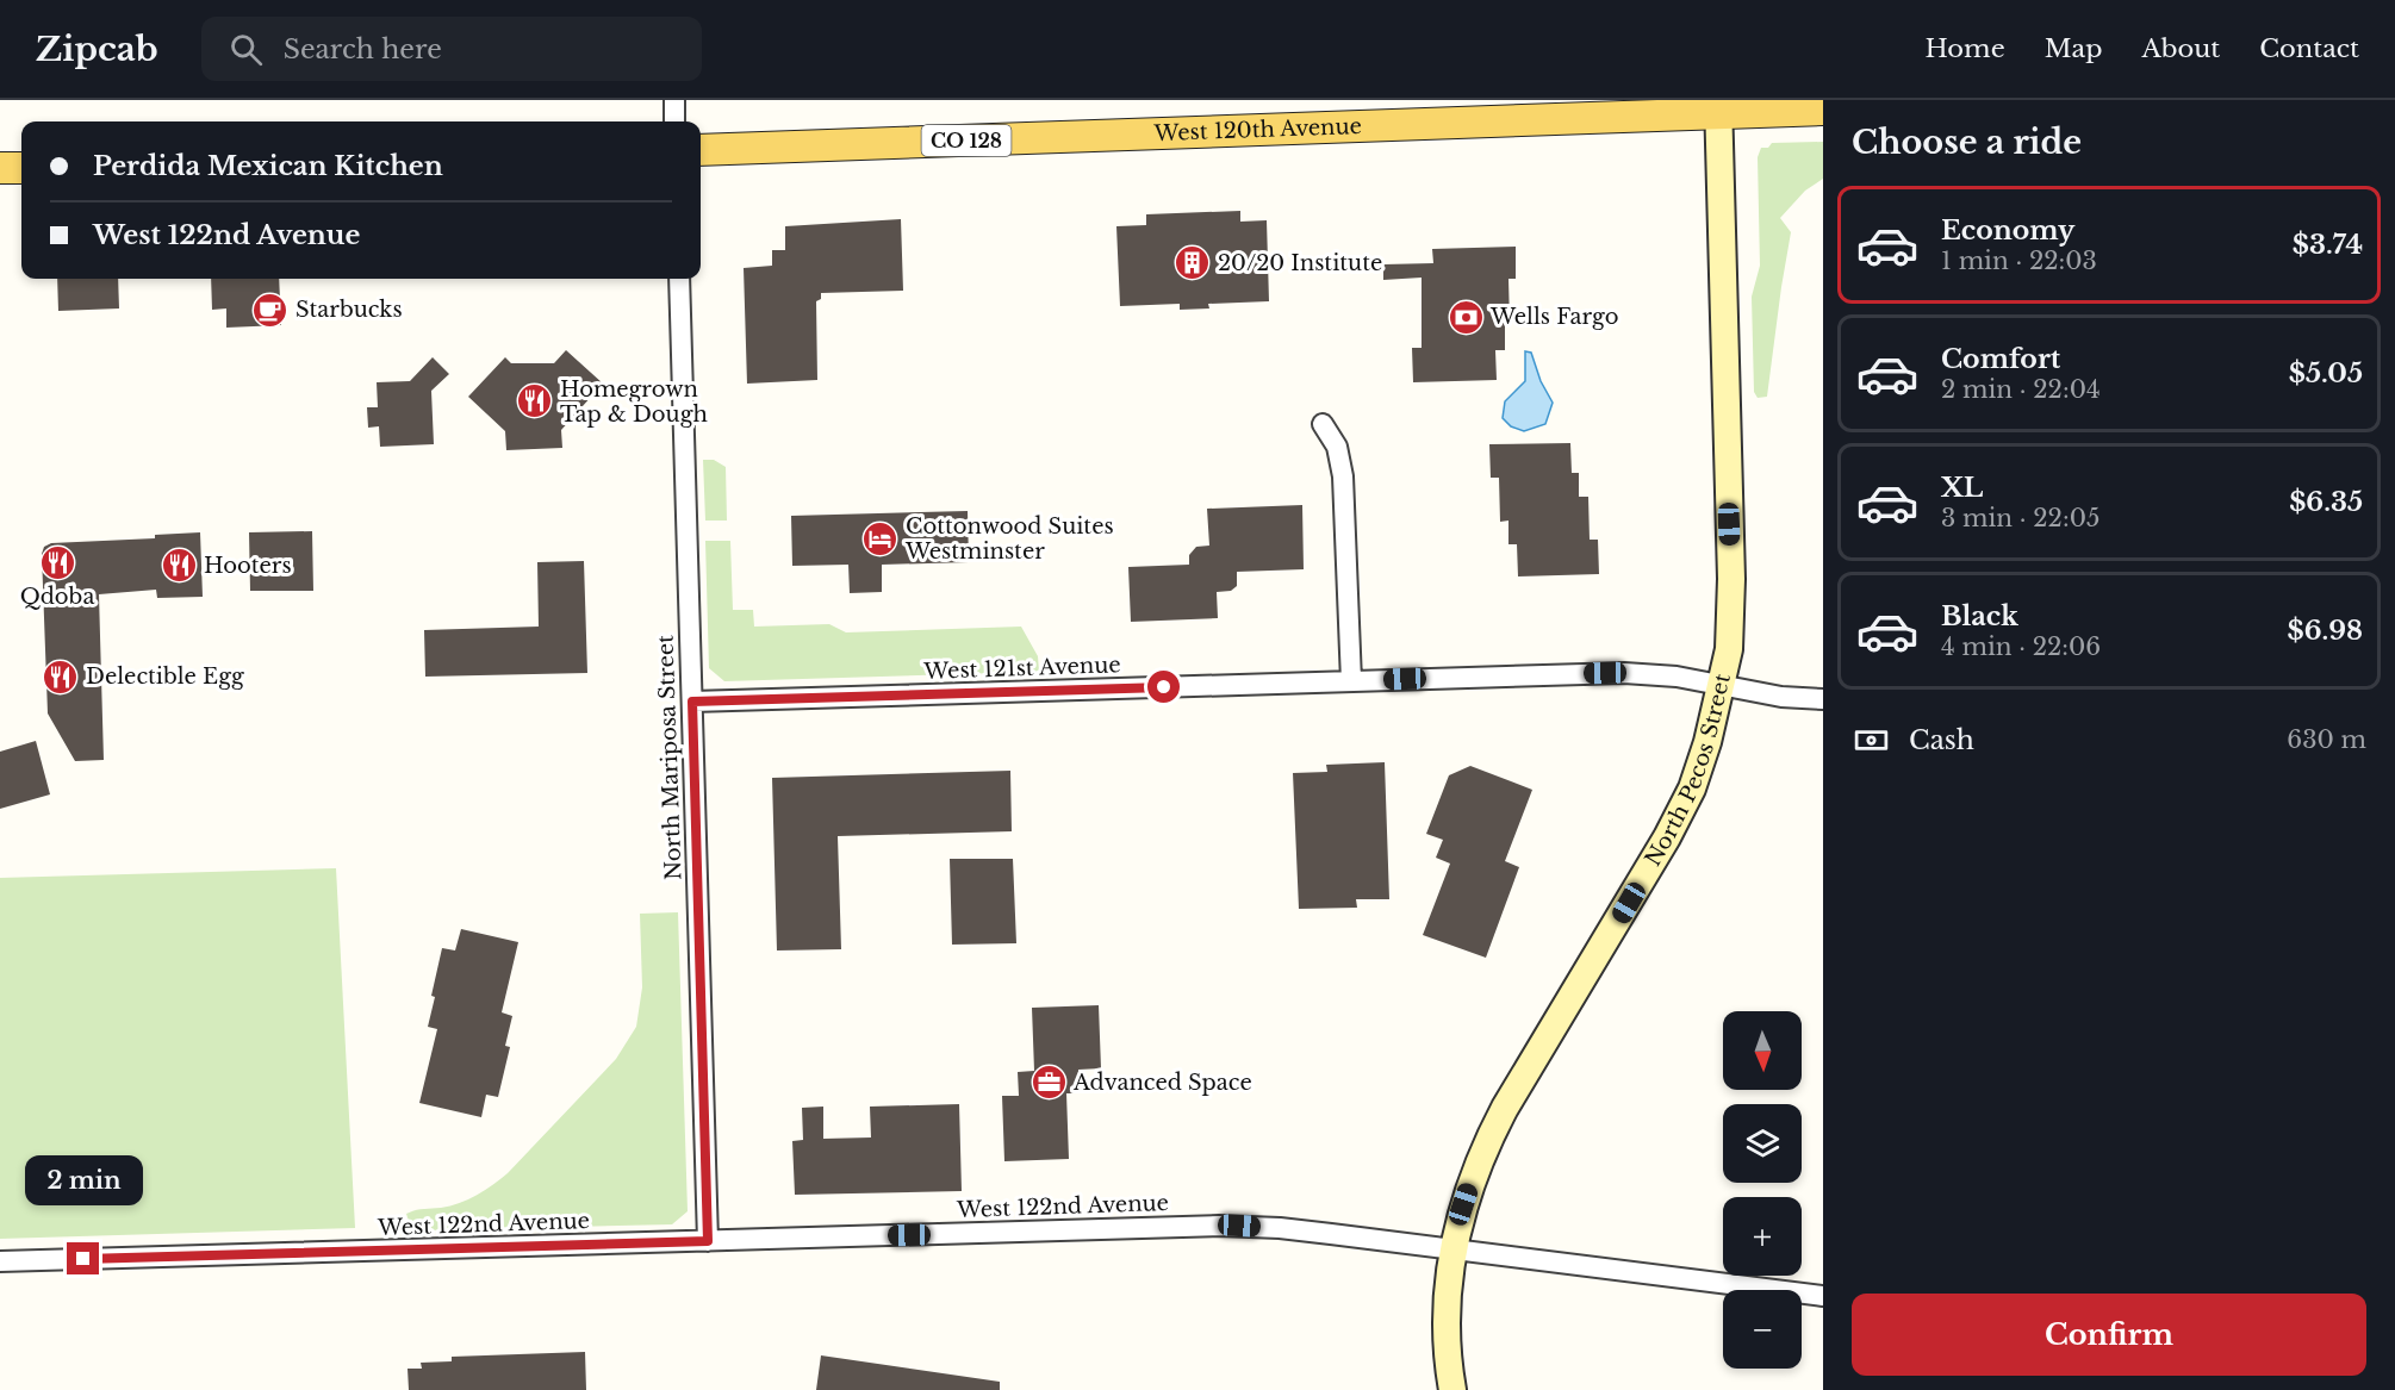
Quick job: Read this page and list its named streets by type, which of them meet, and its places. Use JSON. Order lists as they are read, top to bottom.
{
  "streets": {
    "main road": ["West 120th Avenue", "CO 128"],
    "street": [
      "West 121st Avenue",
      "North Mariposa Street",
      "North Pecos Street",
      "West 122nd Avenue"
    ]
  },
  "crossings": [
    ["West 120th Avenue", "North Pecos Street"],
    ["West 121st Avenue", "North Mariposa Street"],
    ["West 121st Avenue", "North Pecos Street"],
    ["North Mariposa Street", "West 122nd Avenue"],
    ["North Pecos Street", "West 122nd Avenue"]
  ],
  "places": {
    "building": ["20/20 Institute"],
    "cafe": ["Starbucks"],
    "bank": ["Wells Fargo"],
    "restaurant": [
      "Homegrown Tap & Dough",
      "Qdoba",
      "Hooters",
      "Delectible Egg"
    ],
    "hotel": ["Cottonwood Suites Westminster"],
    "office": ["Advanced Space"]
  },
  "north": "bottom",
  "page": {
    "header": "Zipcab",
    "search": "Search here",
    "nav": [
      "Home",
      "Map",
      "About",
      "Contact"
    ],
    "heading": "Choose a ride",
    "banner": ["Perdida Mexican Kitchen", "West 122nd Avenue"],
    "list": [
      {
        "name": "Economy",
        "note": "1 min · 22:03",
        "value": "$3.74"
      },
      {
        "name": "Comfort",
        "note": "2 min · 22:04",
        "value": "$5.05"
      },
      {
        "name": "XL",
        "note": "3 min · 22:05",
        "value": "$6.35"
      },
      {
        "name": "Black",
        "note": "4 min · 22:06",
        "value": "$6.98"
      }
    ],
    "pay": ["Cash", "630 m"],
    "map_buttons": ["+", "−"],
    "bubble": "2 min",
    "buttons": "Confirm"
  }
}
